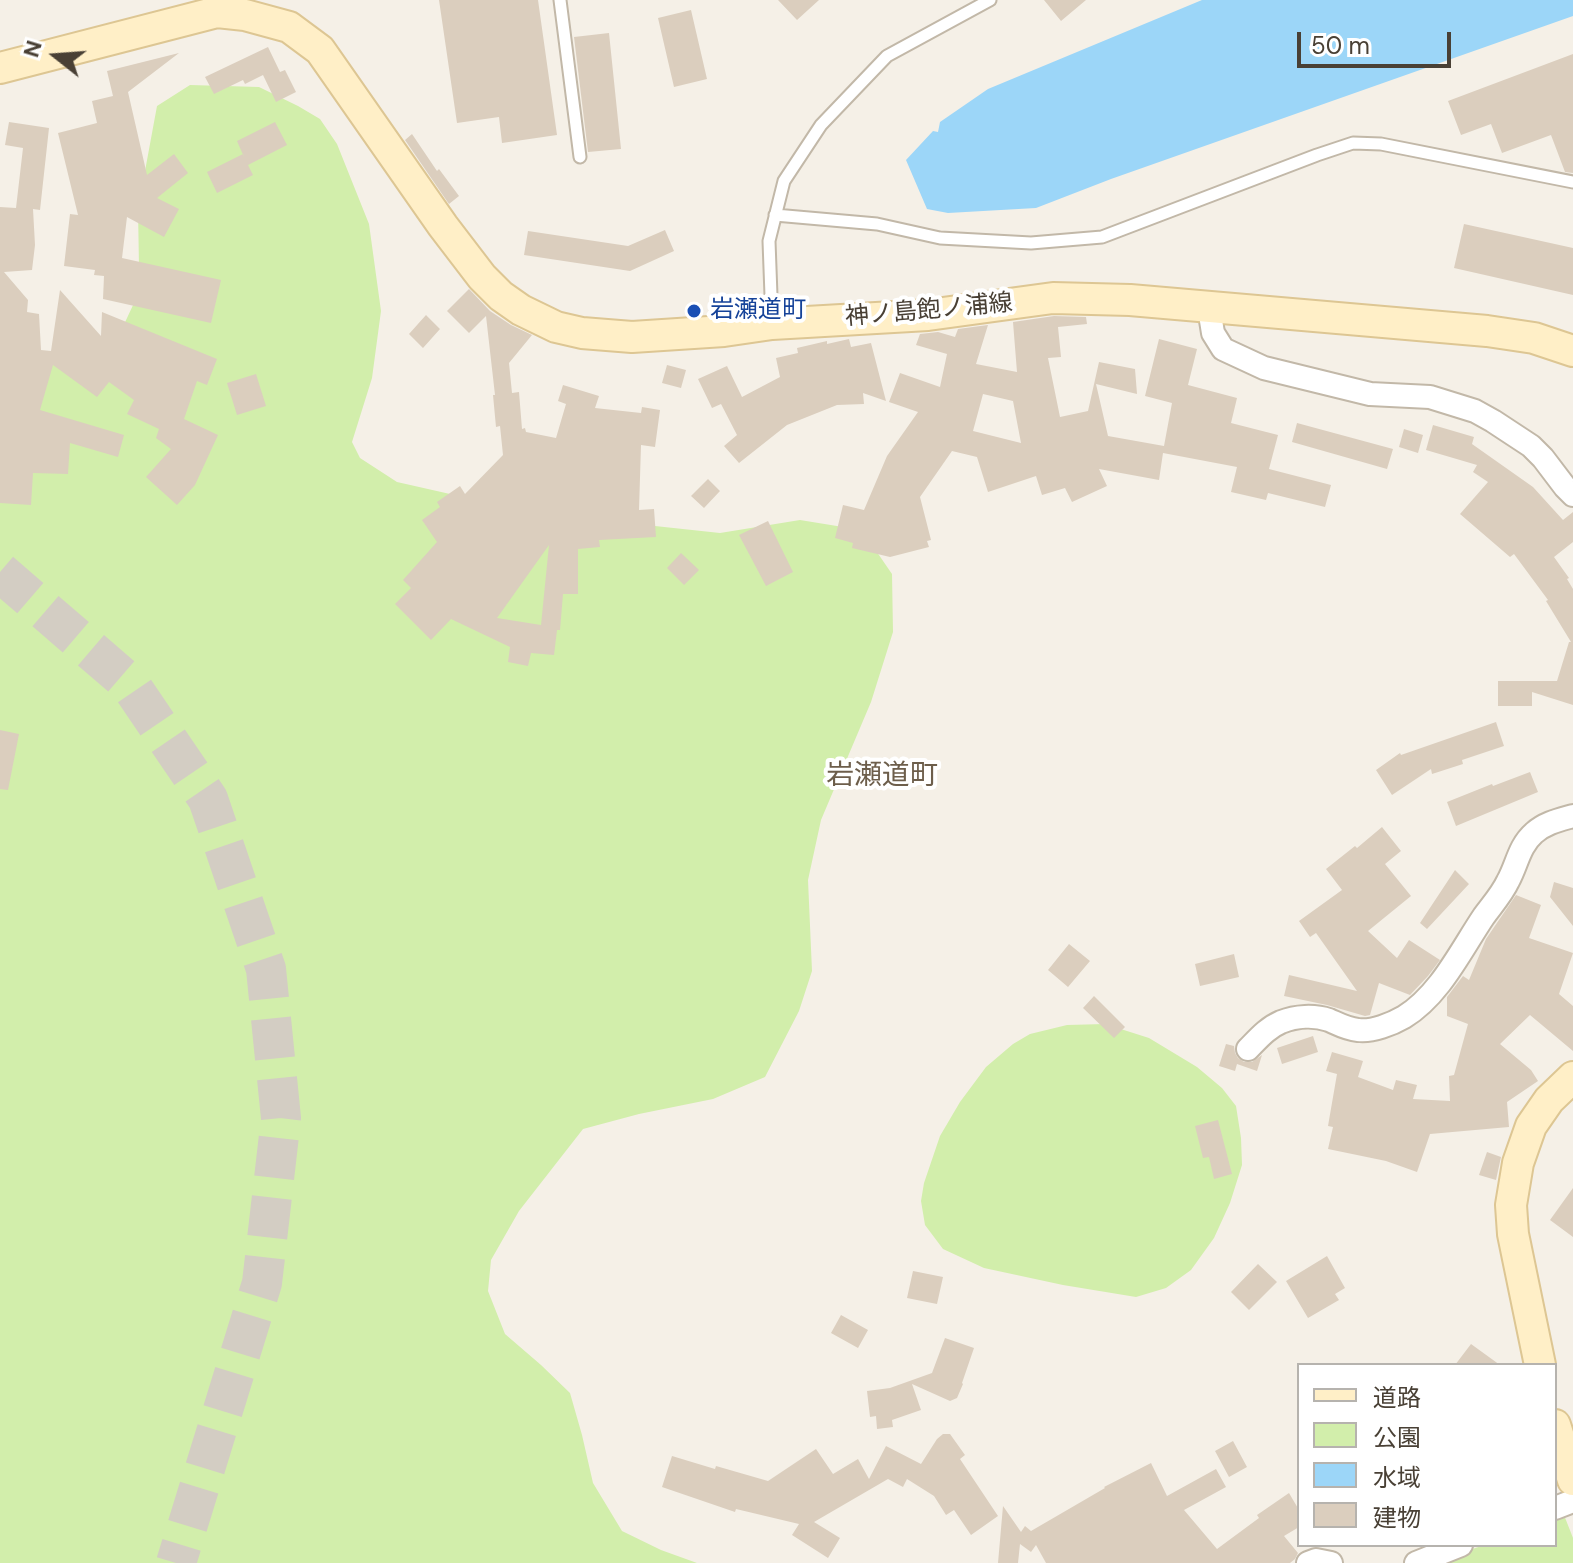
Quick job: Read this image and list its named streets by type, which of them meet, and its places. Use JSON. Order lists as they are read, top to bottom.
{
  "streets": {
    "main road": ["神ノ島飽ノ浦線"]
  },
  "districts": ["岩瀬道町"],
  "places": ["岩瀬道町"],
  "legend": [
    "道路",
    "公園",
    "水域",
    "建物"
  ],
  "scale_bar": "50 m",
  "north": "left"
}
